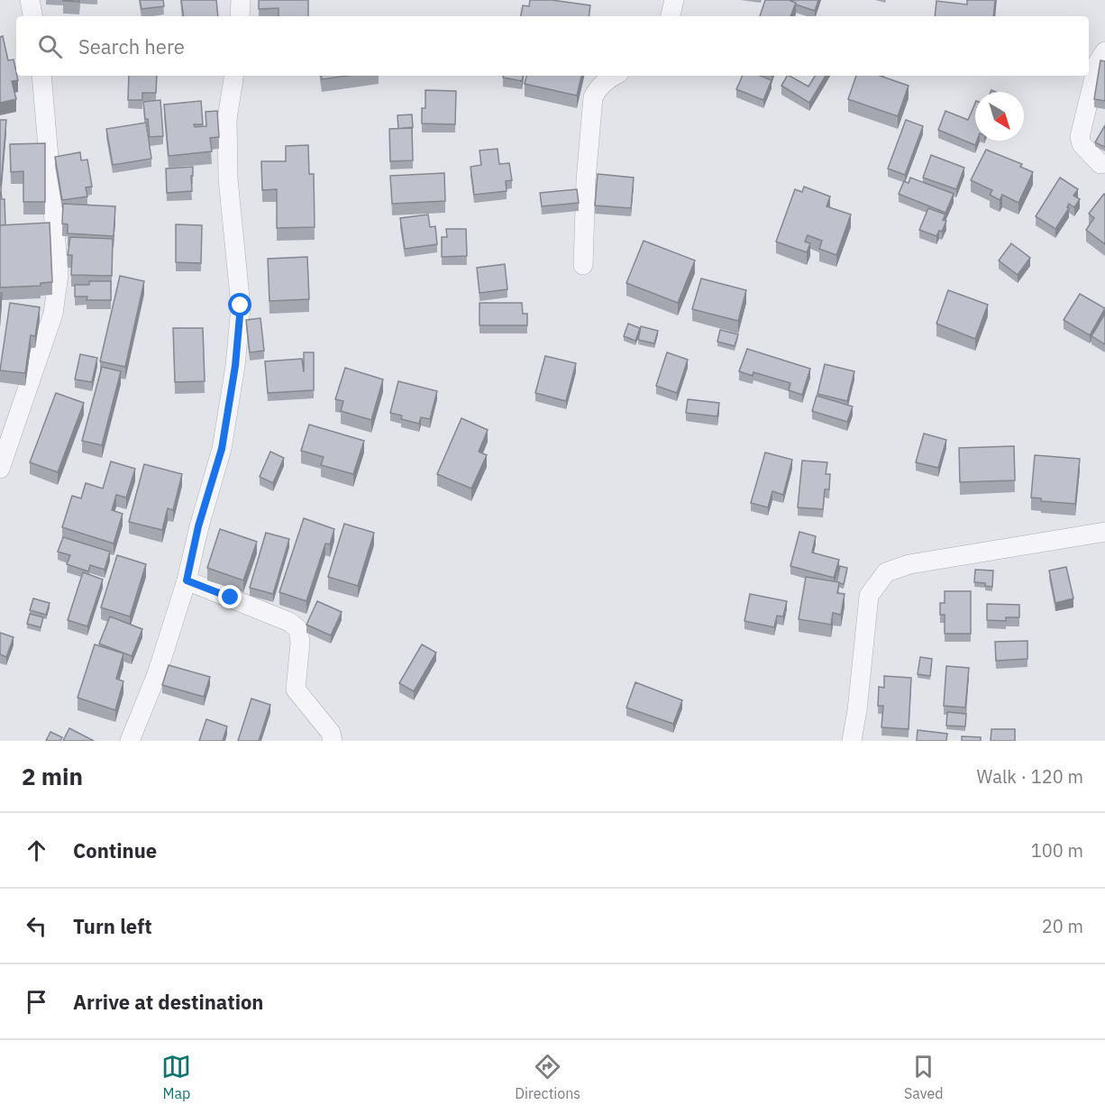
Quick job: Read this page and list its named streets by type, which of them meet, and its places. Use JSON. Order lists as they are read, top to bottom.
{
  "north": "bottom right",
  "page": {
    "search": "Search here",
    "heading": ["2 min", "Walk · 120 m"],
    "list": [
      ["Continue", "100 m"],
      ["Turn left", "20 m"],
      "Arrive at destination"
    ],
    "nav": ["Map", "Directions", "Saved"]
  }
}
